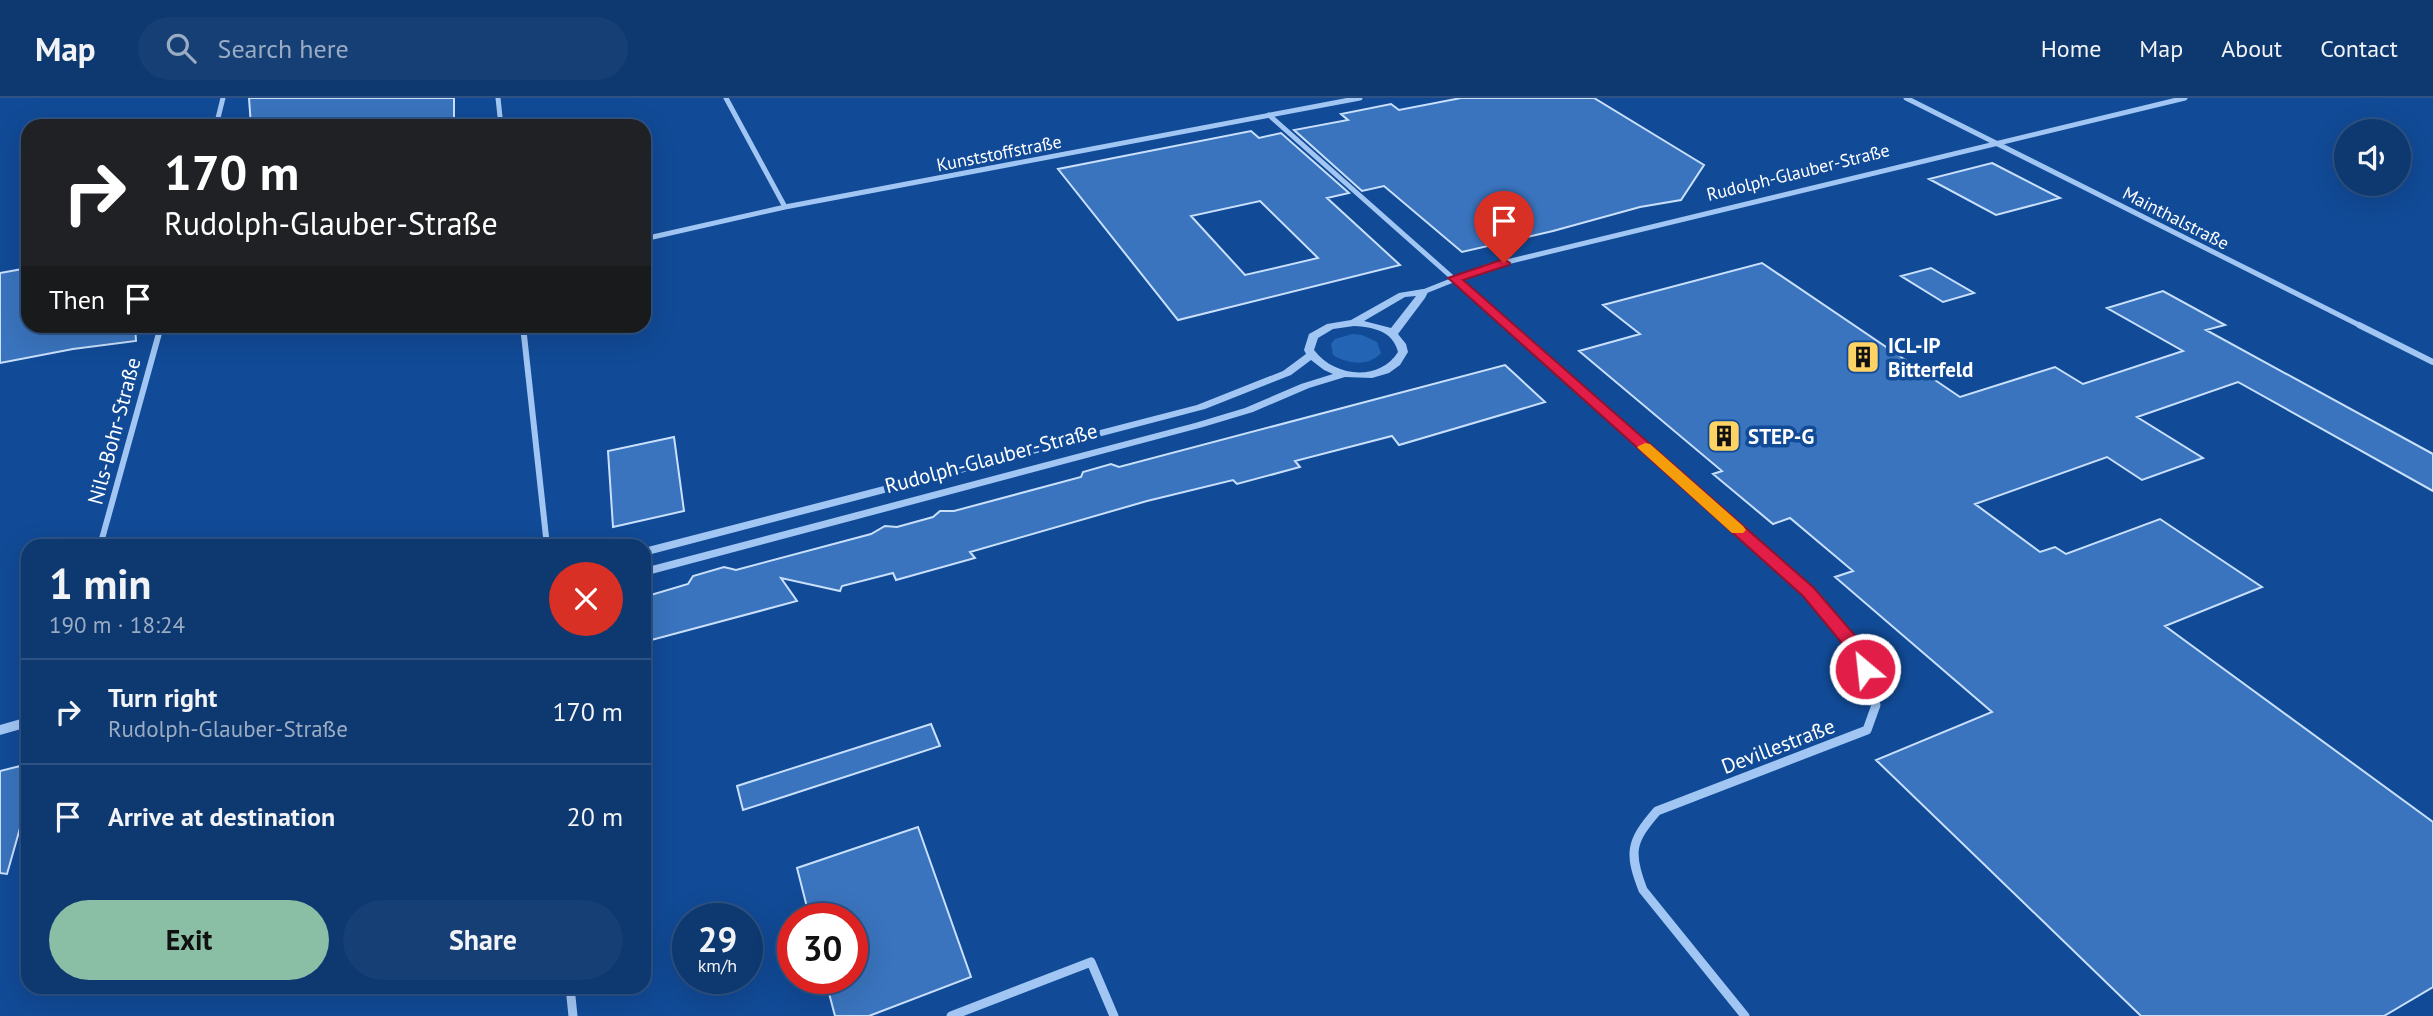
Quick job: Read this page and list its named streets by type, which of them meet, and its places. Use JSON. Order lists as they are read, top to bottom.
{
  "streets": {
    "street": [
      "Kunststoffstraße",
      "Rudolph-Glauber-Straße",
      "Mainthalstraße",
      "Nils-Bohr-Straße",
      "Devillestraße"
    ]
  },
  "crossings": [
    ["Kunststoffstraße", "Devillestraße"],
    ["Rudolph-Glauber-Straße", "Mainthalstraße"],
    ["Rudolph-Glauber-Straße", "Devillestraße"]
  ],
  "places": {
    "building": ["ICL-IP Bitterfeld", "STEP-G"]
  },
  "page": {
    "header": "Map",
    "search": "Search here",
    "nav": [
      "Home",
      "Map",
      "About",
      "Contact"
    ],
    "turn": ["170 m", "Rudolph-Glauber-Straße"],
    "then": "Then",
    "heading": ["1 min", "190 m · 18:24"],
    "list": [
      {
        "name": "Turn right",
        "note": "Rudolph-Glauber-Straße",
        "value": "170 m"
      },
      {
        "name": "Arrive at destination",
        "value": "20 m"
      }
    ],
    "buttons": ["Exit", "Share"],
    "speed": "29 km/h",
    "limit": "30"
  }
}
